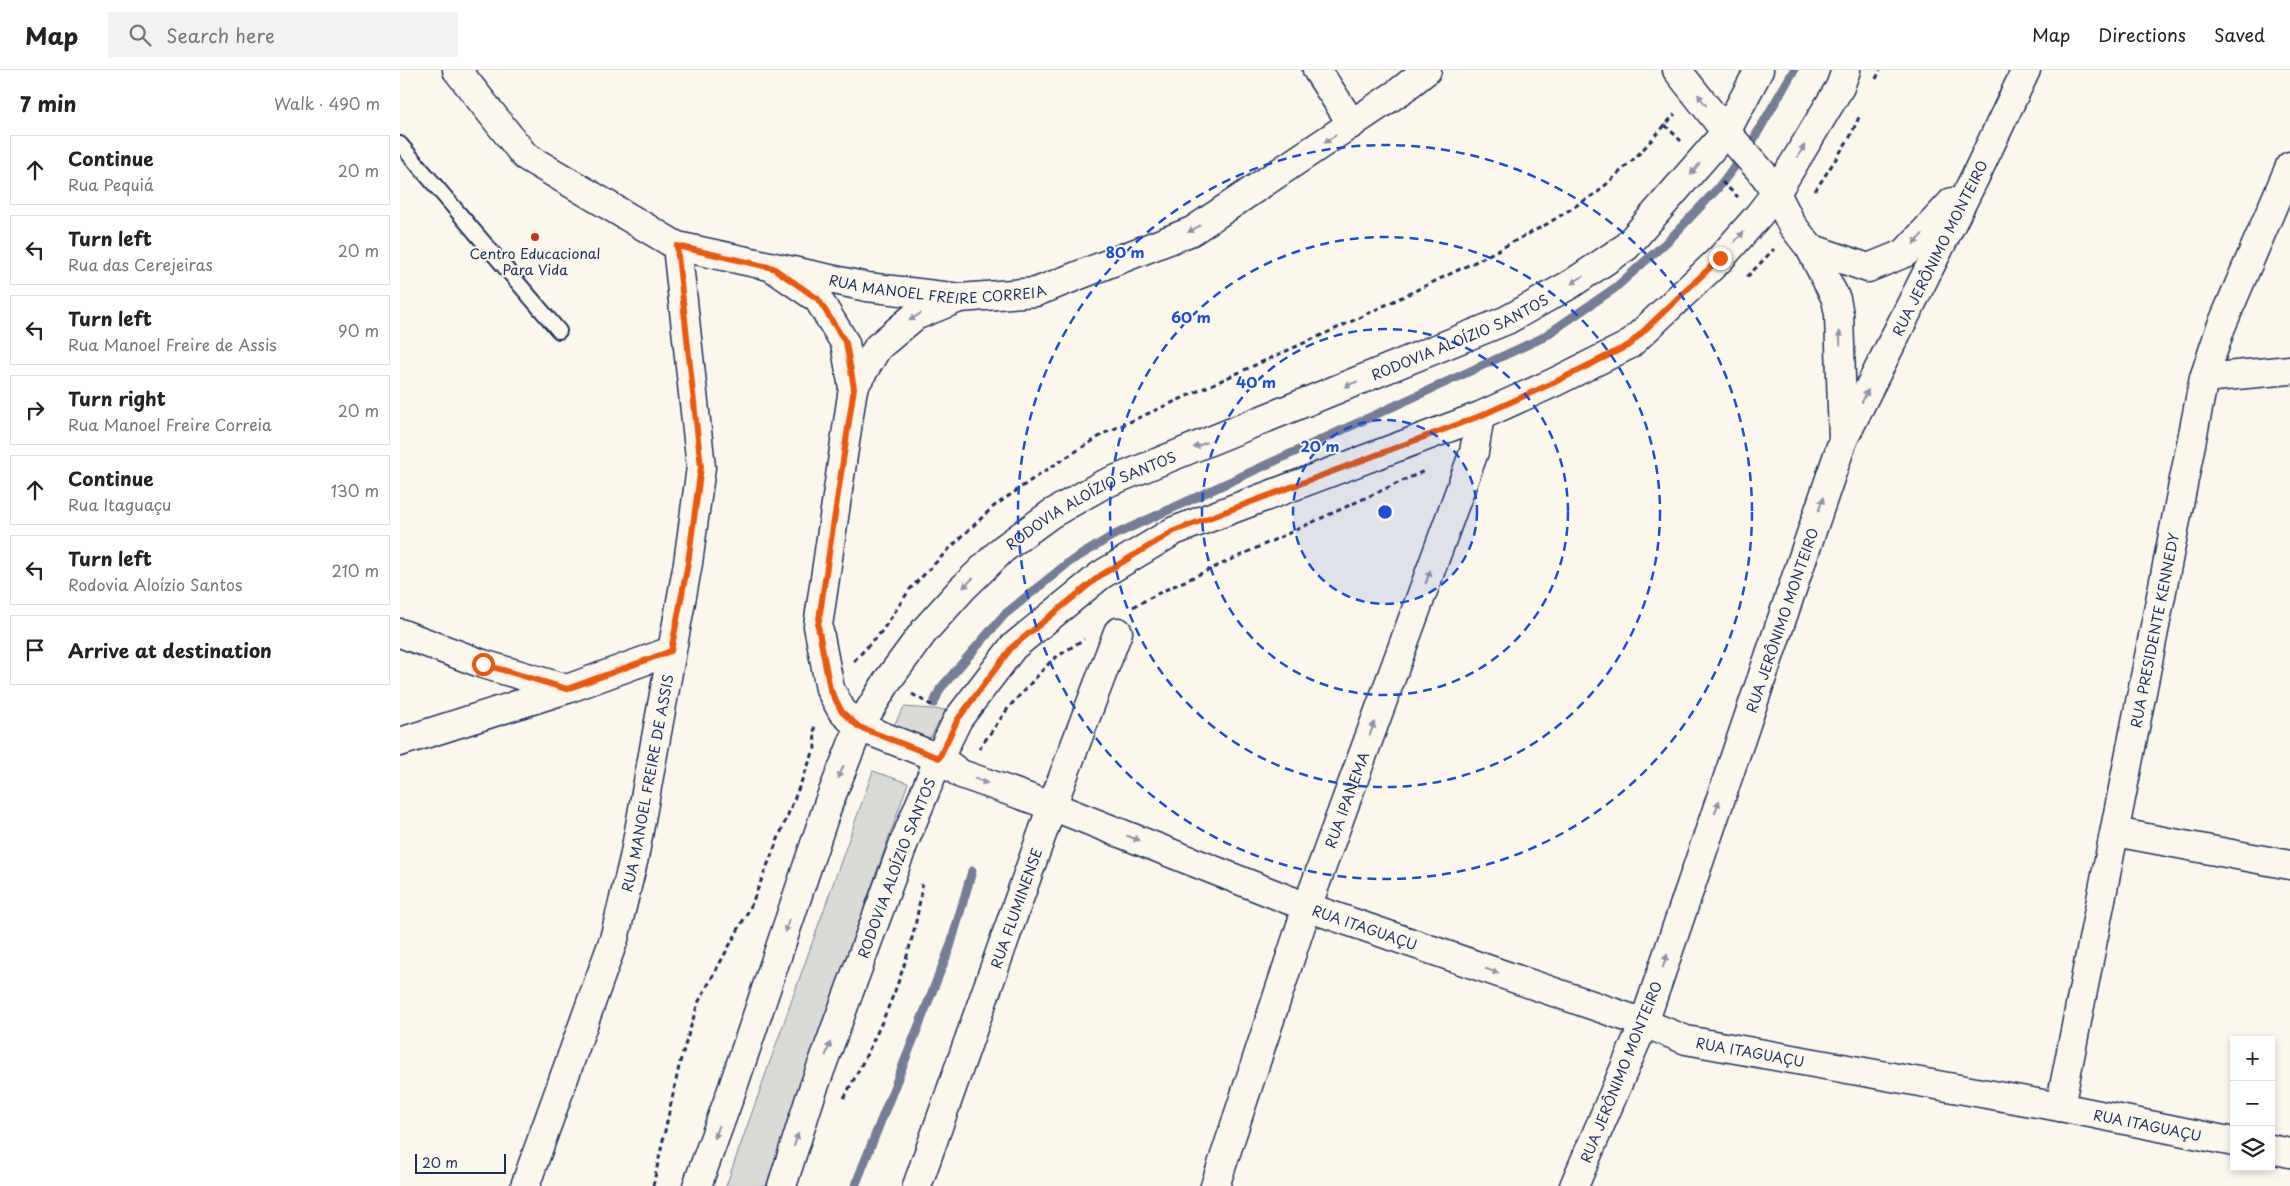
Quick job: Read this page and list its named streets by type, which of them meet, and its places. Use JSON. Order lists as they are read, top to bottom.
{
  "streets": {
    "street": [
      "RUA JERÔNIMO MONTEIRO",
      "RUA MANOEL FREIRE CORREIA",
      "RODOVIA ALOÍZIO SANTOS",
      "RUA PRESIDENTE KENNEDY",
      "RUA MANOEL FREIRE DE ASSIS",
      "RUA IPANEMA",
      "RUA FLUMINENSE",
      "RUA ITAGUAÇU"
    ]
  },
  "crossings": [
    ["RUA JERÔNIMO MONTEIRO", "RUA ITAGUAÇU"],
    ["RUA MANOEL FREIRE CORREIA", "RUA MANOEL FREIRE DE ASSIS"],
    ["RUA MANOEL FREIRE CORREIA", "RUA ITAGUAÇU"],
    ["RODOVIA ALOÍZIO SANTOS", "RUA IPANEMA"],
    ["RODOVIA ALOÍZIO SANTOS", "RUA ITAGUAÇU"],
    ["RUA PRESIDENTE KENNEDY", "RUA ITAGUAÇU"],
    ["RUA IPANEMA", "RUA ITAGUAÇU"],
    ["RUA FLUMINENSE", "RUA ITAGUAÇU"]
  ],
  "one_way": ["RUA JERÔNIMO MONTEIRO", "RUA MANOEL FREIRE CORREIA", "RUA IPANEMA"],
  "places": ["Centro Educacional Para Vida"],
  "scale_bar": "20 m",
  "page": {
    "header": "Map",
    "search": "Search here",
    "nav": ["Map", "Directions", "Saved"],
    "heading": ["7 min", "Walk · 490 m"],
    "list": [
      ["Continue", "Rua Pequiá", "20 m"],
      ["Turn left", "Rua das Cerejeiras", "20 m"],
      ["Turn left", "Rua Manoel Freire de Assis", "90 m"],
      ["Turn right", "Rua Manoel Freire Correia", "20 m"],
      ["Continue", "Rua Itaguaçu", "130 m"],
      ["Turn left", "Rodovia Aloízio Santos", "210 m"],
      "Arrive at destination"
    ],
    "map_buttons": ["+", "−"],
    "scale": "20 m"
  },
  "rings": [
    "80 m",
    "60 m",
    "40 m",
    "20 m"
  ]
}
